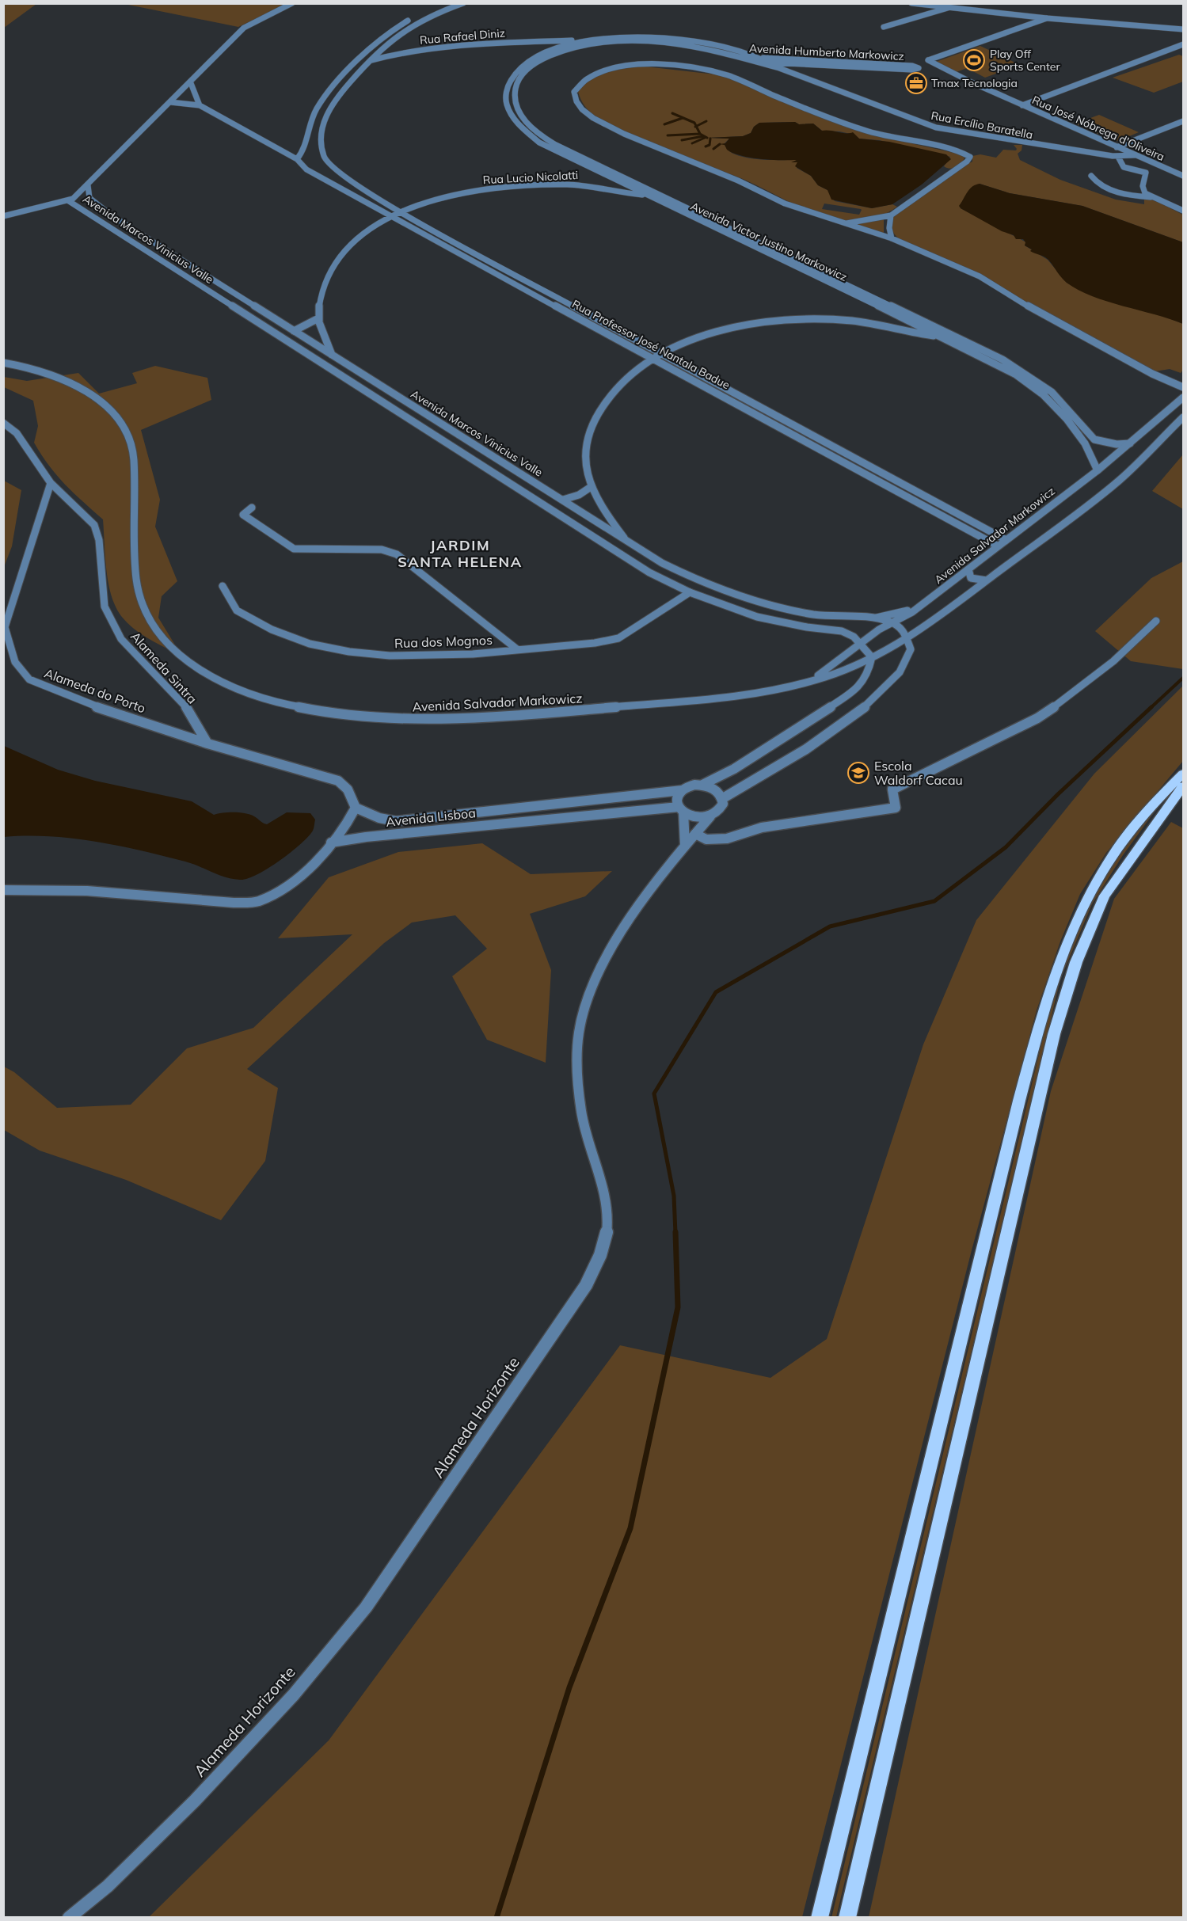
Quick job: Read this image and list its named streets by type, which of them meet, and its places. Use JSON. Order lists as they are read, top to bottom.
{
  "streets": {
    "street": [
      "Rua Rafael Diniz",
      "Avenida Humberto Markowicz",
      "Rua Ercílio Baratella",
      "Rua José Nóbrega d'Oliveira",
      "Rua Lucio Nicolatti",
      "Avenida Marcos Vinicius Valle",
      "Avenida Victor Justino Markowicz",
      "Rua Professor José Nantala Badue",
      "Avenida Salvador Markowicz",
      "Rua dos Mognos",
      "Alameda Sintra",
      "Alameda do Porto",
      "Avenida Lisboa",
      "Alameda Horizonte"
    ]
  },
  "crossings": [
    ["Rua Rafael Diniz", "Avenida Humberto Markowicz"],
    ["Rua Rafael Diniz", "Avenida Victor Justino Markowicz"],
    ["Avenida Humberto Markowicz", "Avenida Victor Justino Markowicz"],
    ["Rua Ercílio Baratella", "Rua José Nóbrega d'Oliveira"],
    ["Rua Lucio Nicolatti", "Avenida Marcos Vinicius Valle"],
    ["Rua Lucio Nicolatti", "Avenida Victor Justino Markowicz"],
    ["Rua Lucio Nicolatti", "Rua Professor José Nantala Badue"],
    ["Avenida Marcos Vinicius Valle", "Avenida Salvador Markowicz"],
    ["Avenida Marcos Vinicius Valle", "Rua dos Mognos"],
    ["Avenida Victor Justino Markowicz", "Avenida Salvador Markowicz"],
    ["Rua Professor José Nantala Badue", "Avenida Salvador Markowicz"],
    ["Alameda Sintra", "Alameda do Porto"],
    ["Alameda do Porto", "Avenida Lisboa"],
    ["Avenida Lisboa", "Alameda Horizonte"]
  ],
  "districts": ["JARDIM SANTA HELENA"],
  "places": {
    "sports": ["Play Off Sports Center"],
    "office": ["Tmax Tecnologia"],
    "school or university": ["Escola Waldorf Cacau"]
  }
}
